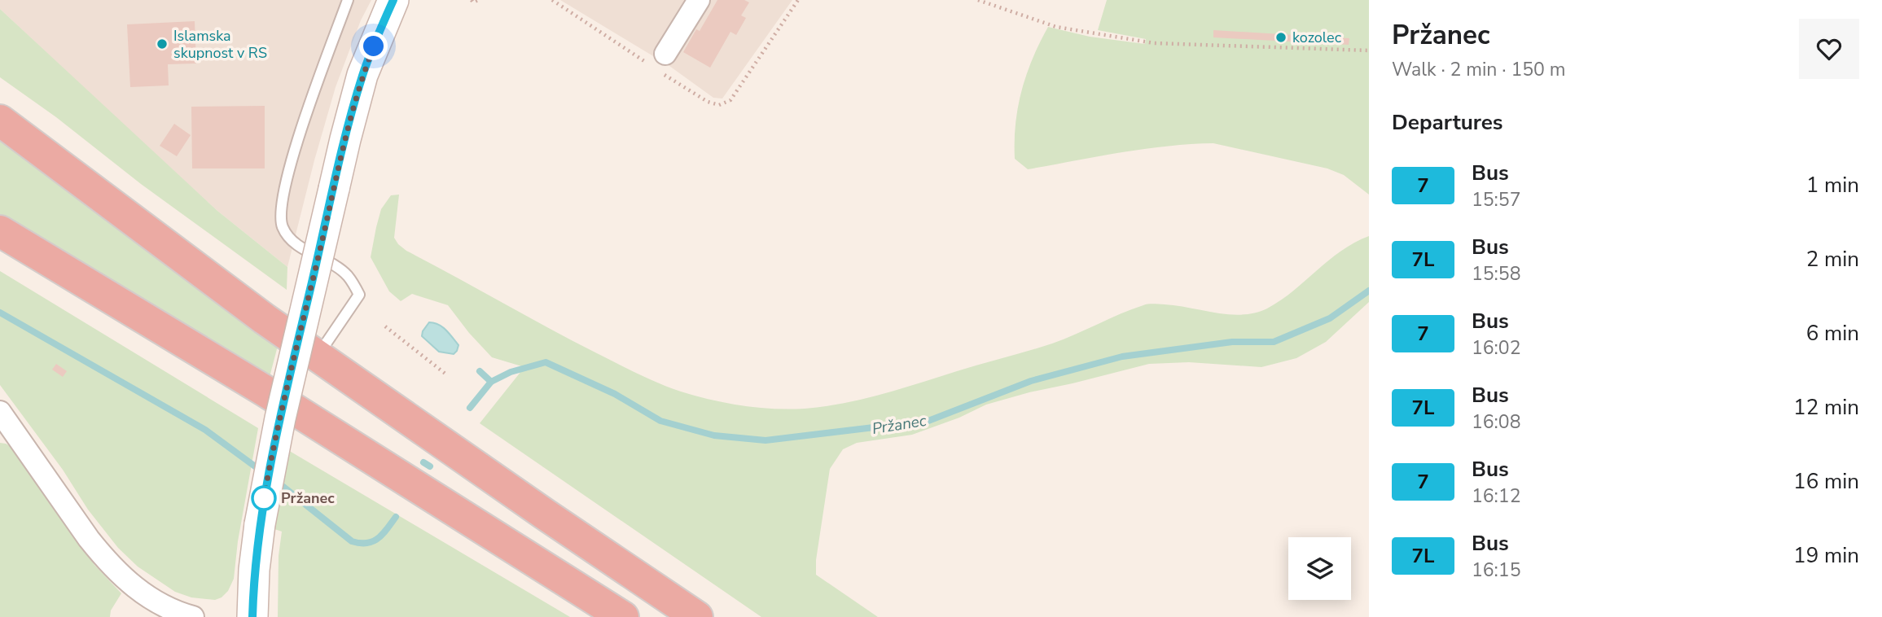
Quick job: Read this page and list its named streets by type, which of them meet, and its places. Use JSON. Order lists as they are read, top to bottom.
{
  "water": ["Pržanec"],
  "places": ["kozolec", "Islamska skupnost v RS", "Pržanec"],
  "lines": ["bus line 7"],
  "page": {
    "heading": [
      ["Pržanec", "Walk · 2 min · 150 m"],
      "Departures"
    ],
    "list": [
      {
        "mark": "7",
        "name": "Bus",
        "note": "15:57",
        "value": "1 min"
      },
      {
        "mark": "7L",
        "name": "Bus",
        "note": "15:58",
        "value": "2 min"
      },
      {
        "mark": "7",
        "name": "Bus",
        "note": "16:02",
        "value": "6 min"
      },
      {
        "mark": "7L",
        "name": "Bus",
        "note": "16:08",
        "value": "12 min"
      },
      {
        "mark": "7",
        "name": "Bus",
        "note": "16:12",
        "value": "16 min"
      },
      {
        "mark": "7L",
        "name": "Bus",
        "note": "16:15",
        "value": "19 min"
      }
    ]
  }
}
